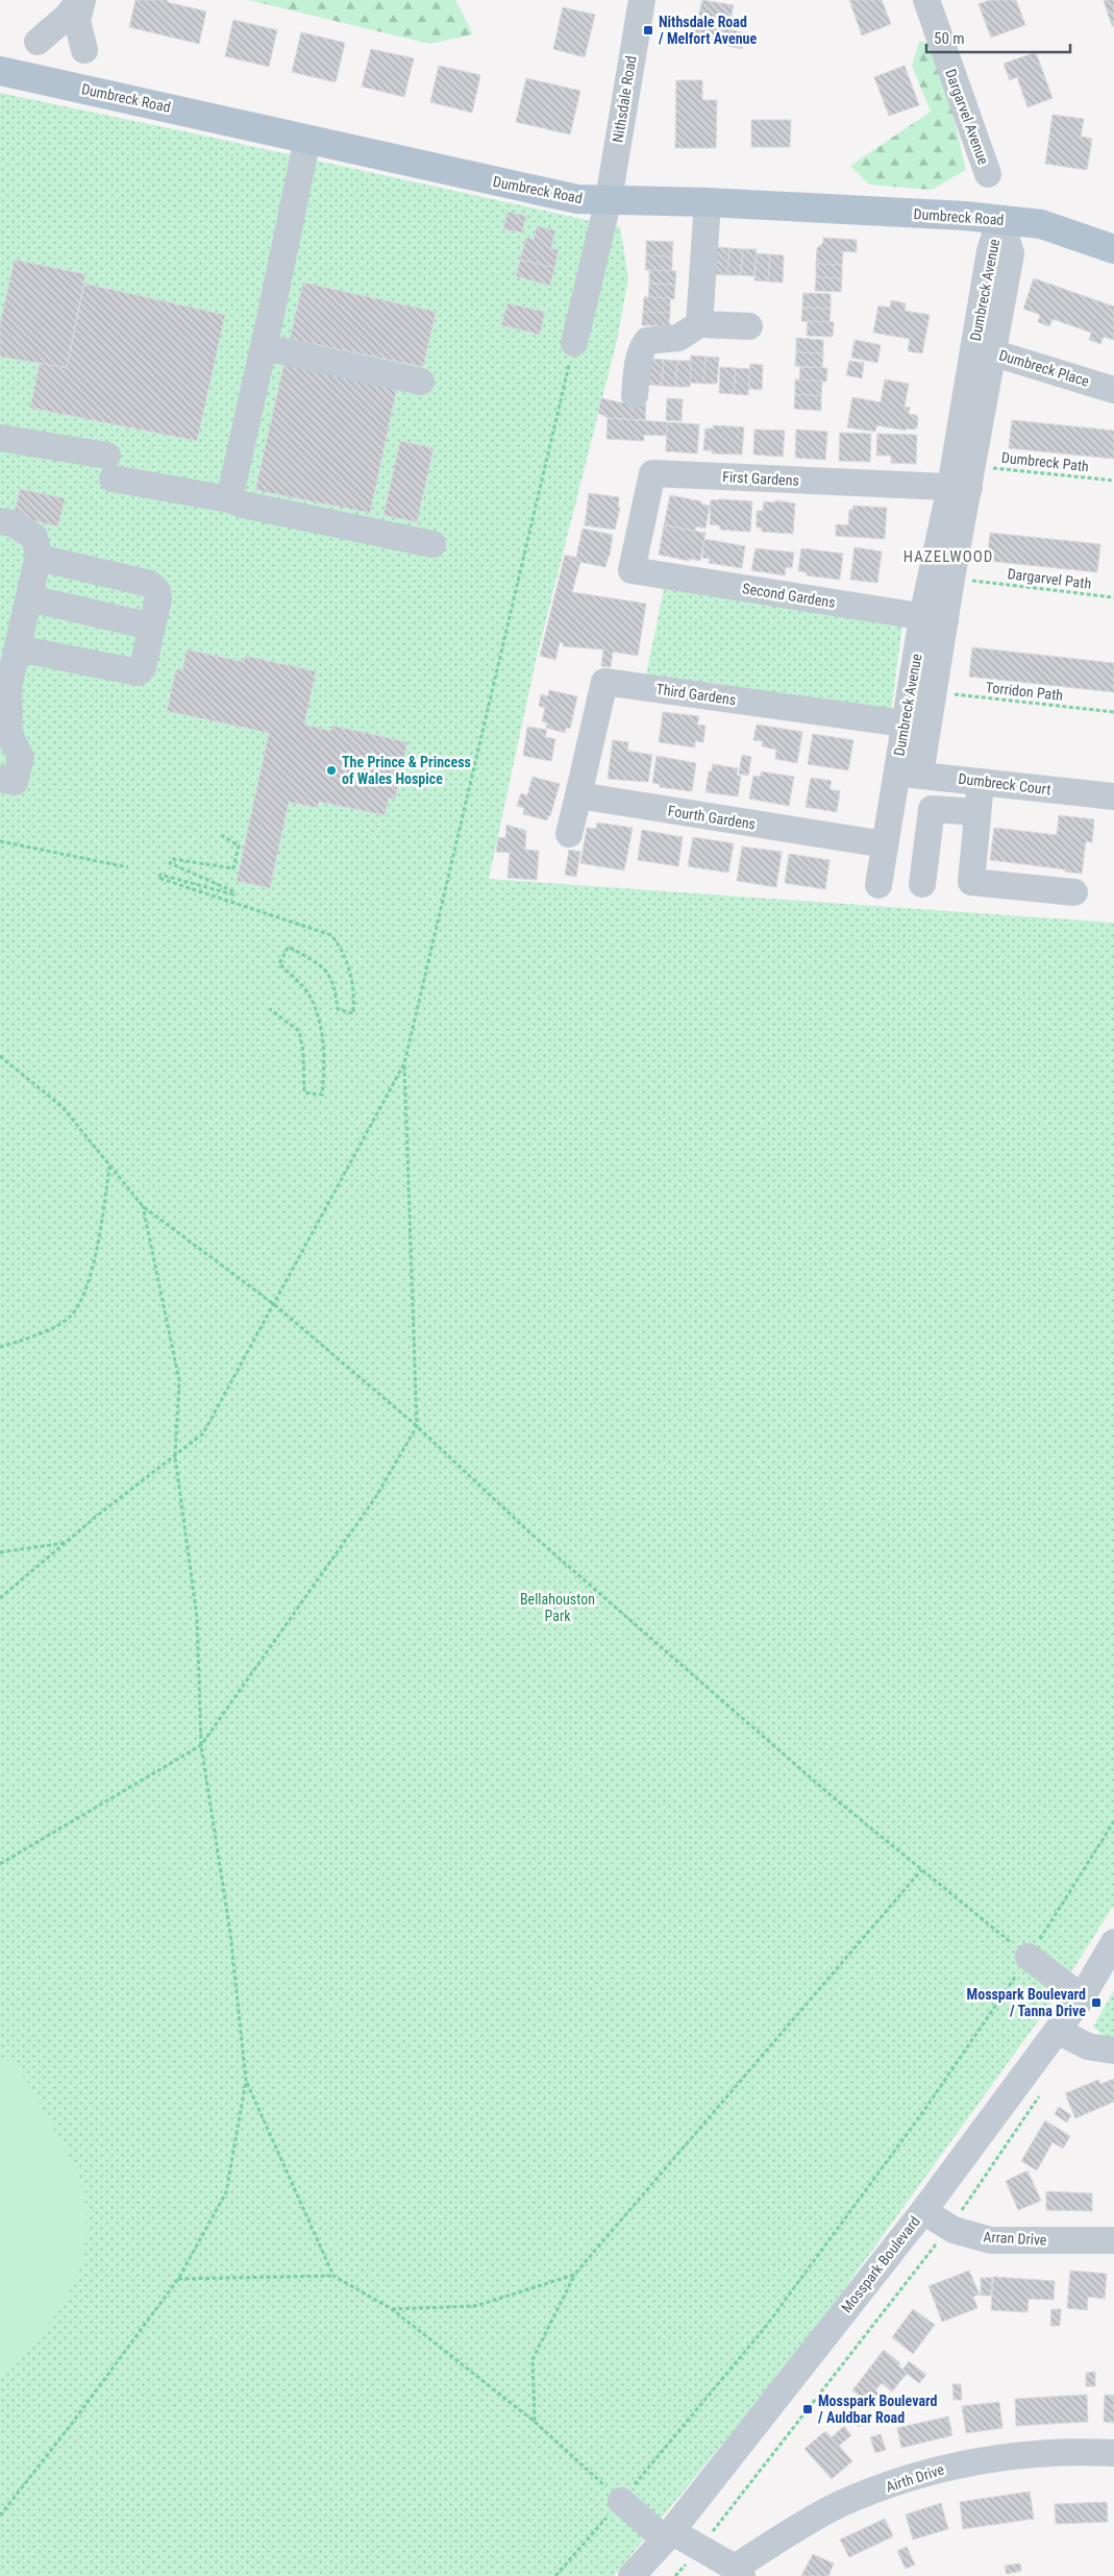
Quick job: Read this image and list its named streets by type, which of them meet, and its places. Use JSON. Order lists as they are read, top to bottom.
{
  "streets": {
    "main road": ["Dumbreck Road"],
    "street": [
      "Nithsdale Road",
      "Dargarvel Avenue",
      "Dumbreck Avenue",
      "Dumbreck Place",
      "First Gardens",
      "Second Gardens",
      "Third Gardens",
      "Dumbreck Court",
      "Fourth Gardens",
      "Arran Drive",
      "Mosspark Boulevard",
      "Airth Drive"
    ],
    "path": ["Dumbreck Path", "Dargarvel Path", "Torridon Path"]
  },
  "crossings": [
    ["Dumbreck Road", "Nithsdale Road"],
    ["Dumbreck Road", "Dumbreck Avenue"],
    ["Dumbreck Avenue", "Dumbreck Place"],
    ["Dumbreck Avenue", "Dumbreck Path"],
    ["Dumbreck Avenue", "First Gardens"],
    ["Dumbreck Avenue", "Dargarvel Path"],
    ["Dumbreck Avenue", "Second Gardens"],
    ["Dumbreck Avenue", "Torridon Path"],
    ["Dumbreck Avenue", "Third Gardens"],
    ["Dumbreck Avenue", "Dumbreck Court"],
    ["Dumbreck Avenue", "Fourth Gardens"],
    ["Dumbreck Path", "First Gardens"],
    ["First Gardens", "Second Gardens"],
    ["Third Gardens", "Fourth Gardens"],
    ["Arran Drive", "Mosspark Boulevard"]
  ],
  "districts": ["HAZELWOOD"],
  "parks": ["Bellahouston Park"],
  "places": {
    "transit": ["Nithsdale Road / Melfort Avenue", "Mosspark Boulevard / Tanna Drive", "Mosspark Boulevard / Auldbar Road"],
    "other": ["The Prince & Princess of Wales Hospice"]
  },
  "scale_bar": "50 m"
}
